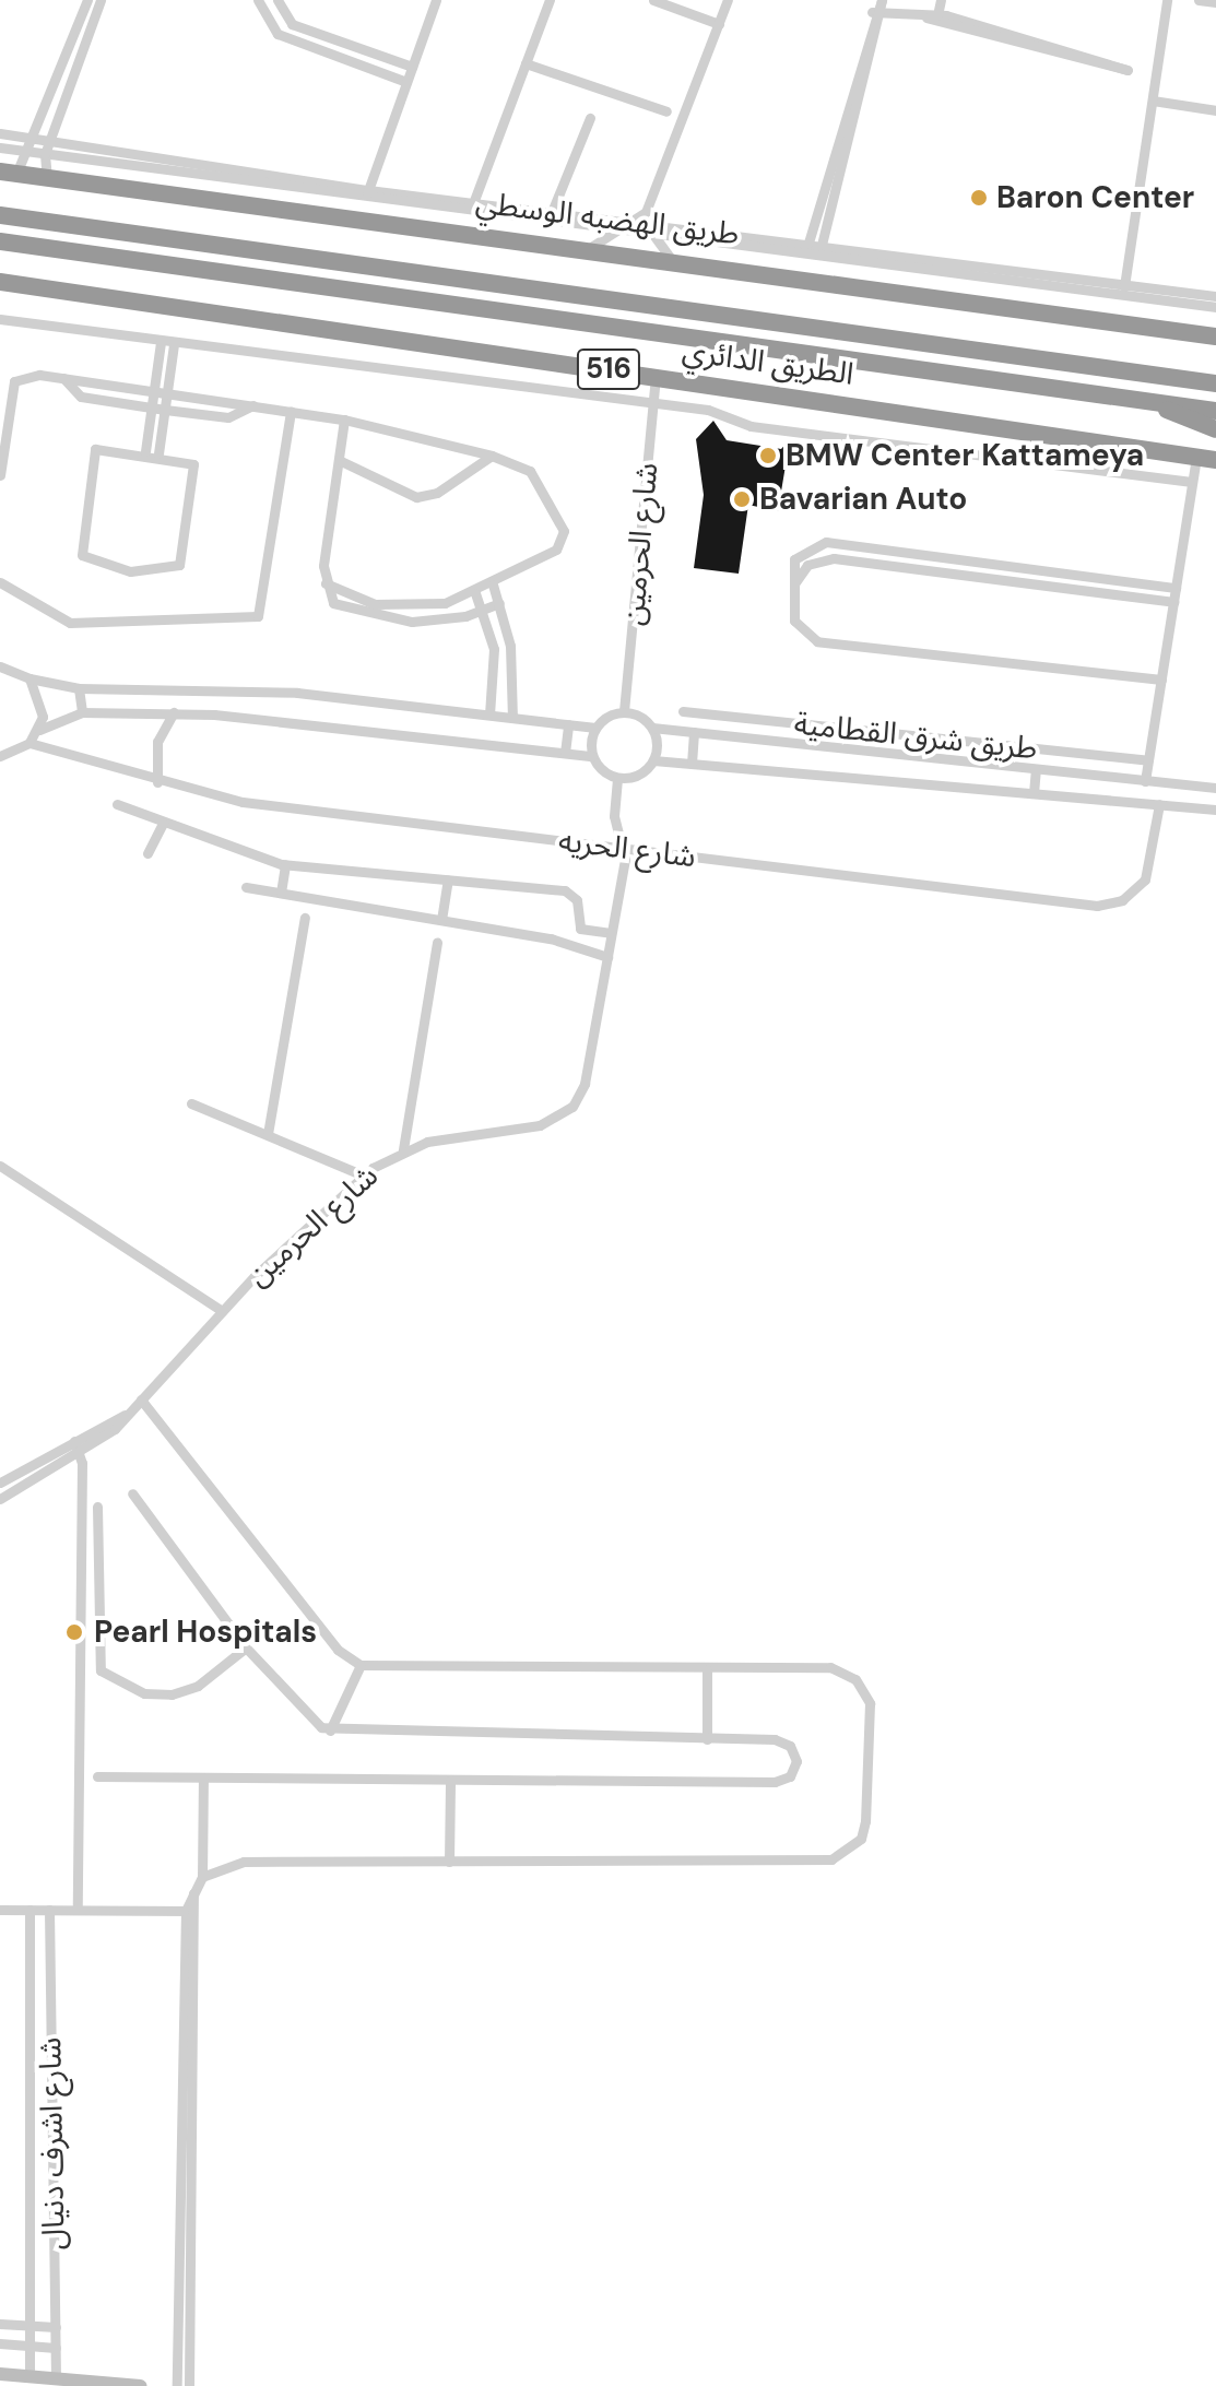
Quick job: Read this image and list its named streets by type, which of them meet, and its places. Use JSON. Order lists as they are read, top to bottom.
{
  "streets": {
    "highway": ["الطريق الدائري", "516"],
    "street": [
      "طريق الهضبه الوسطي",
      "شارع الحرمين",
      "طريق شرق القطامية",
      "شارع الحريه",
      "شارع اشرف دنيال"
    ]
  },
  "crossings": [
    ["الطريق الدائري", "516"],
    ["الطريق الدائري", "شارع الحرمين"],
    ["شارع الحرمين", "شارع الحريه"]
  ],
  "places": [
    "Baron Center",
    "BMW Center Kattameya",
    "Bavarian Auto",
    "Pearl Hospitals"
  ]
}
